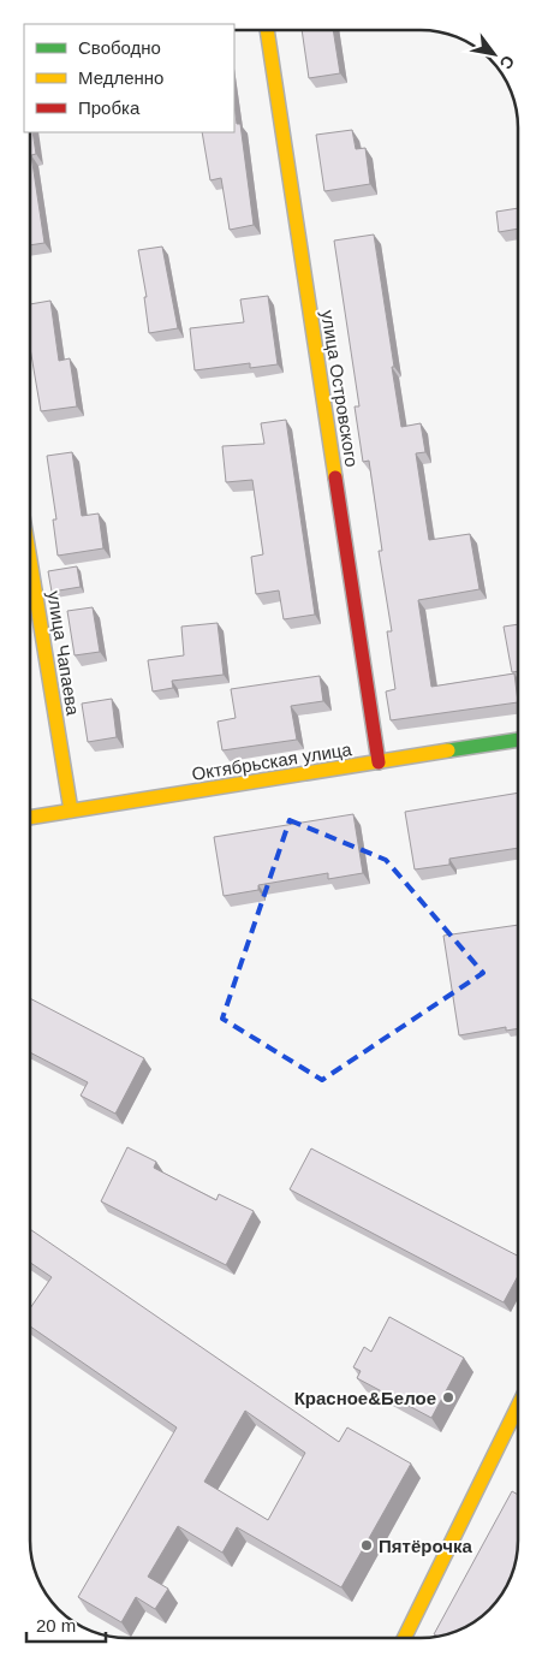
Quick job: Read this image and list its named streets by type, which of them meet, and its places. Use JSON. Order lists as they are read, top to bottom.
{
  "streets": {
    "street": ["улица Островского", "улица Чапаева", "Октябрьская улица"]
  },
  "crossings": [
    ["улица Островского", "Октябрьская улица"],
    ["улица Чапаева", "Октябрьская улица"]
  ],
  "places": ["Красное&Белое", "Пятёрочка"],
  "legend": ["Свободно", "Медленно", "Пробка"],
  "scale_bar": "20 m",
  "north": "bottom right"
}
